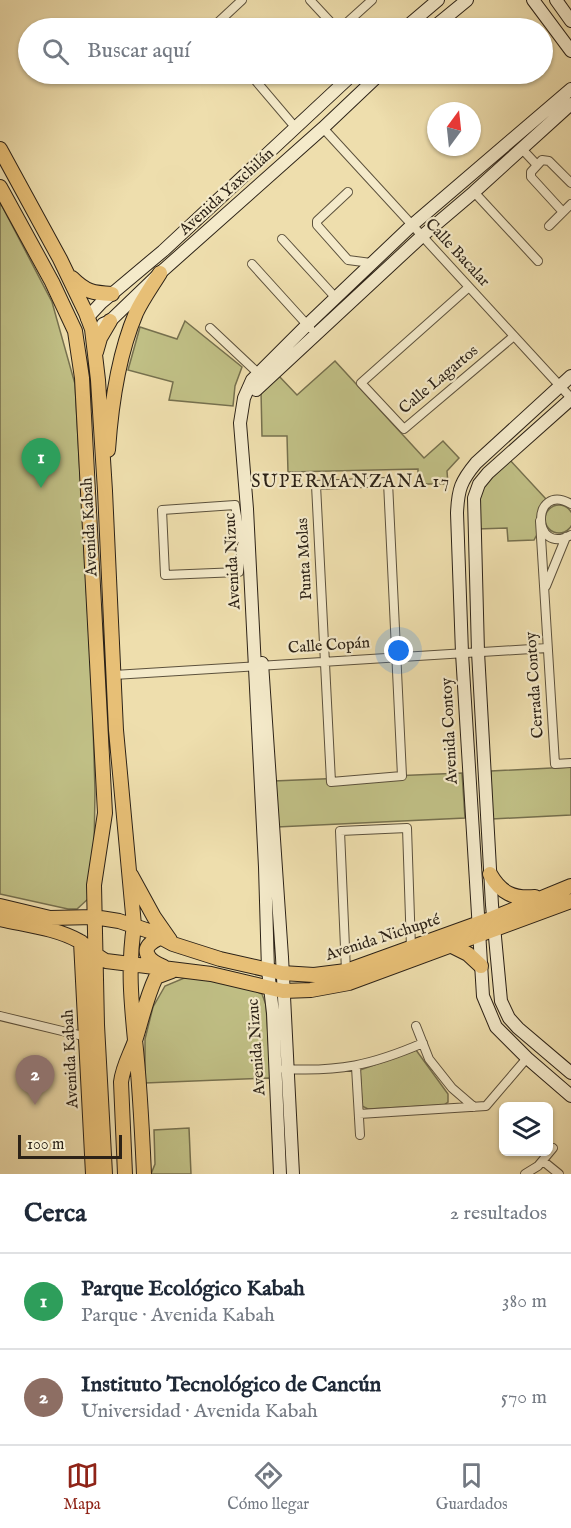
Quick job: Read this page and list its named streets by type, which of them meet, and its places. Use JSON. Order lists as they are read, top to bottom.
{
  "streets": {
    "main road": ["Avenida Kabah", "Avenida Nichupté"],
    "street": [
      "Avenida Yaxchilán",
      "Calle Bacalar",
      "Calle Lagartos",
      "Punta Molas",
      "Avenida Nizuc",
      "Calle Copán",
      "Cerrada Contoy",
      "Avenida Contoy"
    ]
  },
  "crossings": [
    ["Avenida Yaxchilán", "Calle Bacalar"],
    ["Avenida Yaxchilán", "Avenida Kabah"],
    ["Calle Bacalar", "Calle Lagartos"],
    ["Calle Bacalar", "Avenida Nizuc"],
    ["Calle Bacalar", "Avenida Contoy"],
    ["Avenida Kabah", "Calle Copán"],
    ["Avenida Kabah", "Avenida Nichupté"],
    ["Punta Molas", "Calle Copán"],
    ["Avenida Nizuc", "Calle Copán"],
    ["Avenida Nizuc", "Avenida Nichupté"],
    ["Calle Copán", "Cerrada Contoy"],
    ["Calle Copán", "Avenida Contoy"],
    ["Avenida Contoy", "Avenida Nichupté"]
  ],
  "districts": ["SUPERMANZANA 17"],
  "scale_bar": "100 m",
  "north": "top",
  "page": {
    "search": "Buscar aquí",
    "pins": ["1", "2"],
    "scale": "100 m",
    "heading": ["Cerca", "2 resultados"],
    "list": [
      {
        "mark": "1",
        "name": "Parque Ecológico Kabah",
        "note": "Parque · Avenida Kabah",
        "value": "380 m"
      },
      {
        "mark": "2",
        "name": "Instituto Tecnológico de Cancún",
        "note": "Universidad · Avenida Kabah",
        "value": "570 m"
      }
    ],
    "nav": ["Mapa", "Cómo llegar", "Guardados"]
  }
}
